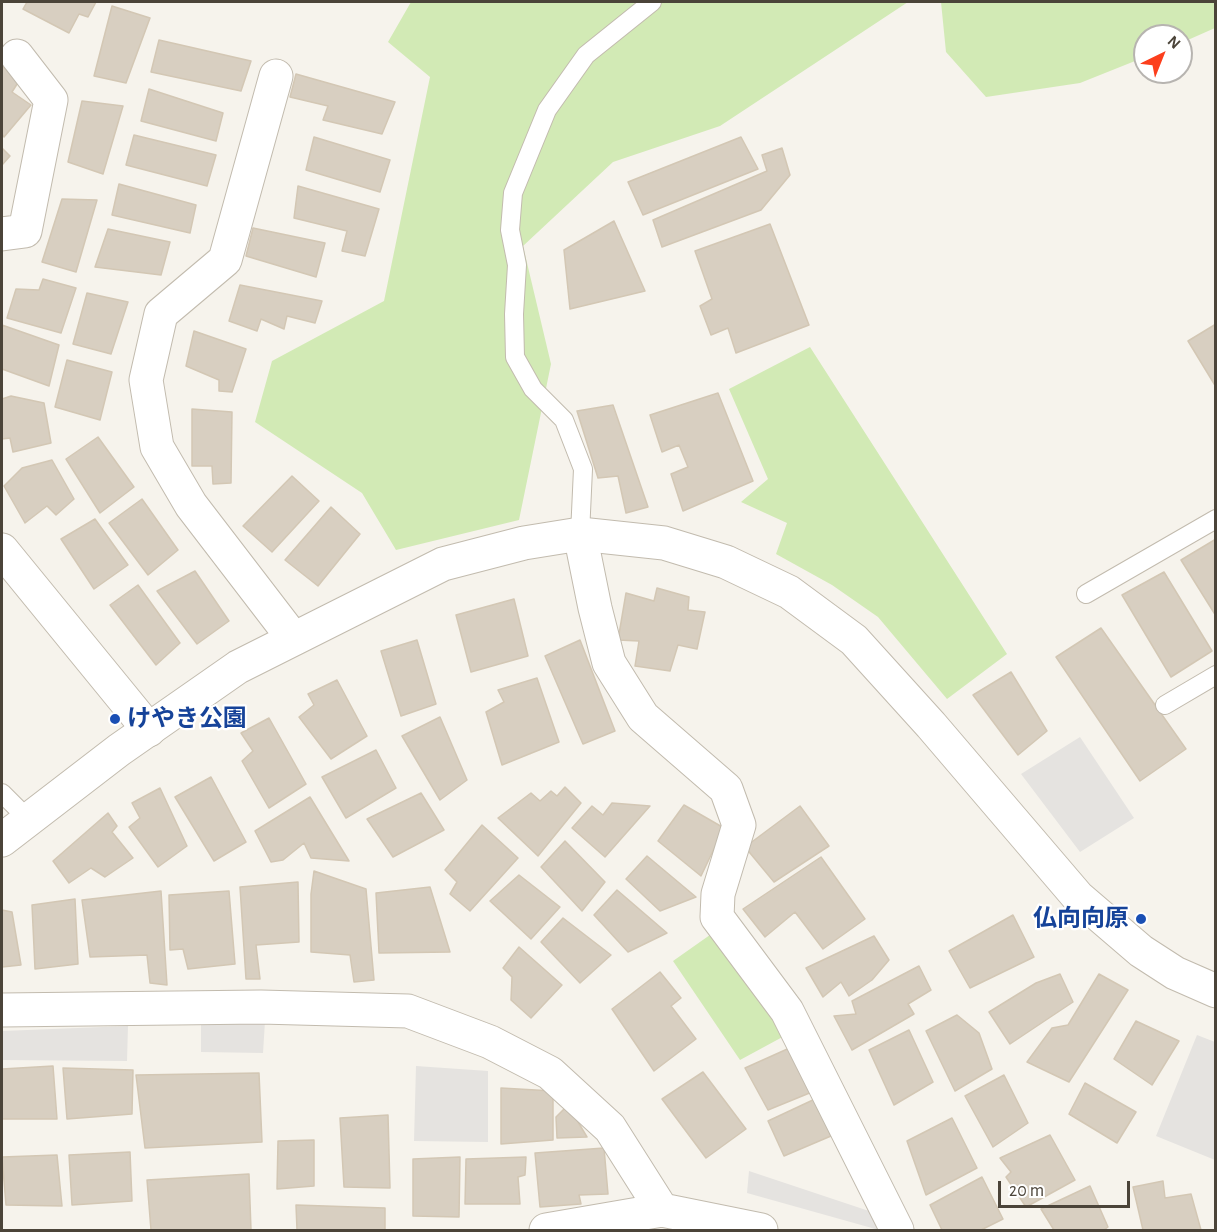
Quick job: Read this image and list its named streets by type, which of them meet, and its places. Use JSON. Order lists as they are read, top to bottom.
{
  "places": ["けやき公園", "仏向向原"],
  "scale_bar": "20 m",
  "north": "top right"
}
